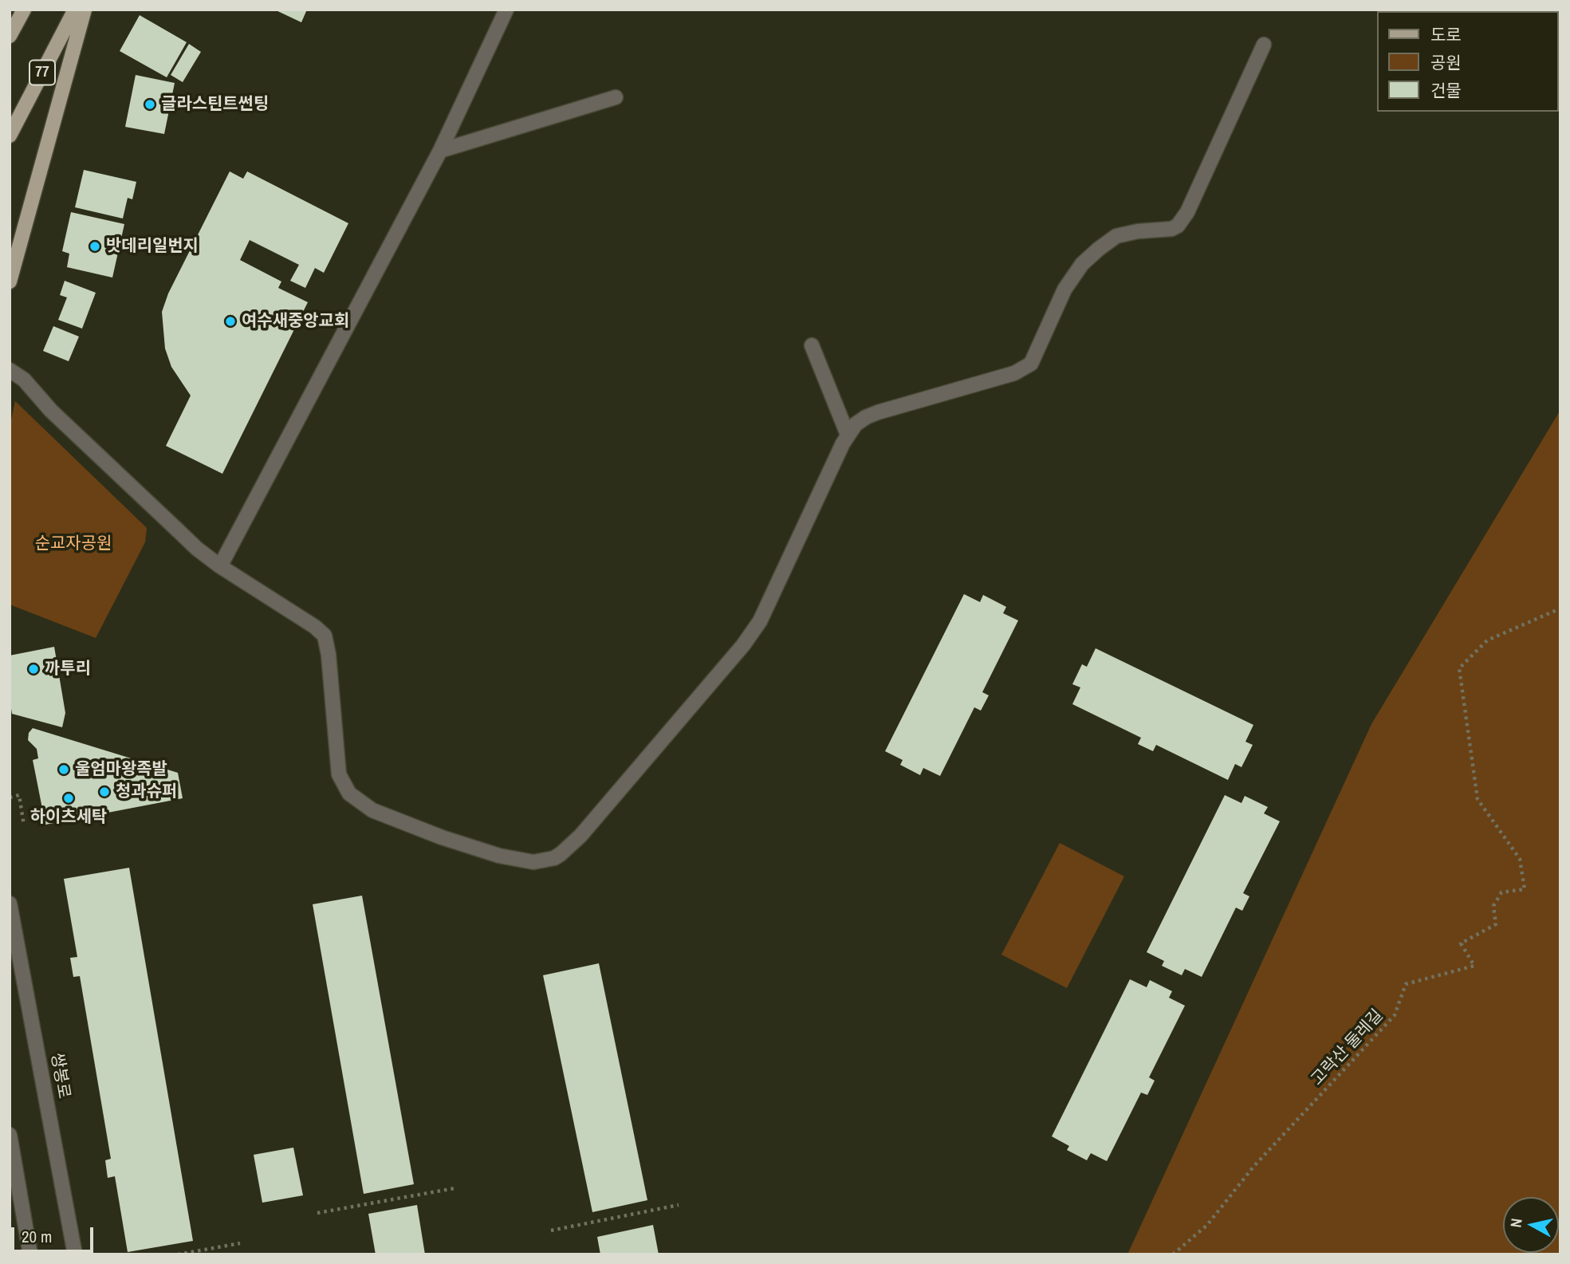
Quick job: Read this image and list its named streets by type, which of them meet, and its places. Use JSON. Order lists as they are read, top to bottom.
{
  "streets": {
    "main road": ["77"],
    "street": ["쌍봉로"],
    "path": ["고락산 둘레길"]
  },
  "parks": ["순교자공원"],
  "places": [
    "글라스틴트썬팅",
    "밧데리일번지",
    "여수새중앙교회",
    "까투리",
    "울엄마왕족발",
    "청과슈퍼",
    "하이츠세탁"
  ],
  "legend": ["도로", "공원", "건물"],
  "scale_bar": "20 m",
  "north": "left"
}
